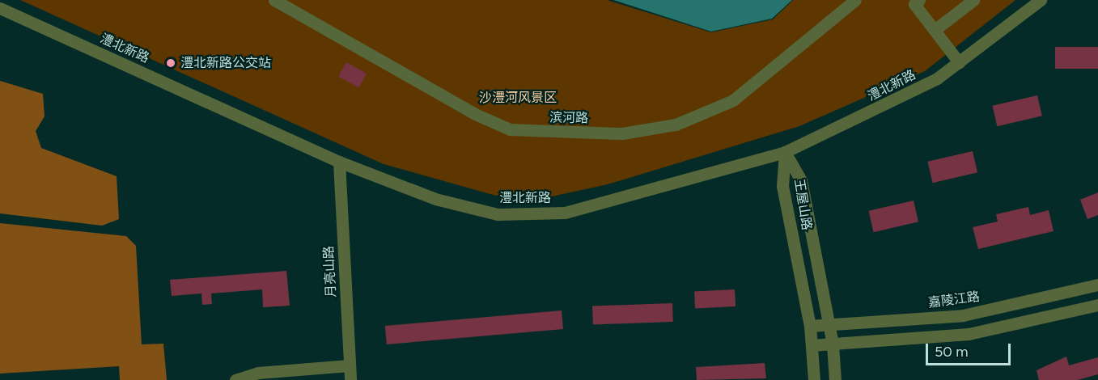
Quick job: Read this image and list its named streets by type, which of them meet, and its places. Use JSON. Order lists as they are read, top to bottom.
{
  "streets": {
    "street": [
      "澧北新路",
      "滨河路",
      "王屋山路",
      "月亮山路",
      "嘉陵江路"
    ]
  },
  "crossings": [
    ["澧北新路", "王屋山路"],
    ["澧北新路", "月亮山路"],
    ["王屋山路", "嘉陵江路"]
  ],
  "parks": ["沙澧河风景区"],
  "places": ["澧北新路公交站"],
  "scale_bar": "50 m"
}
